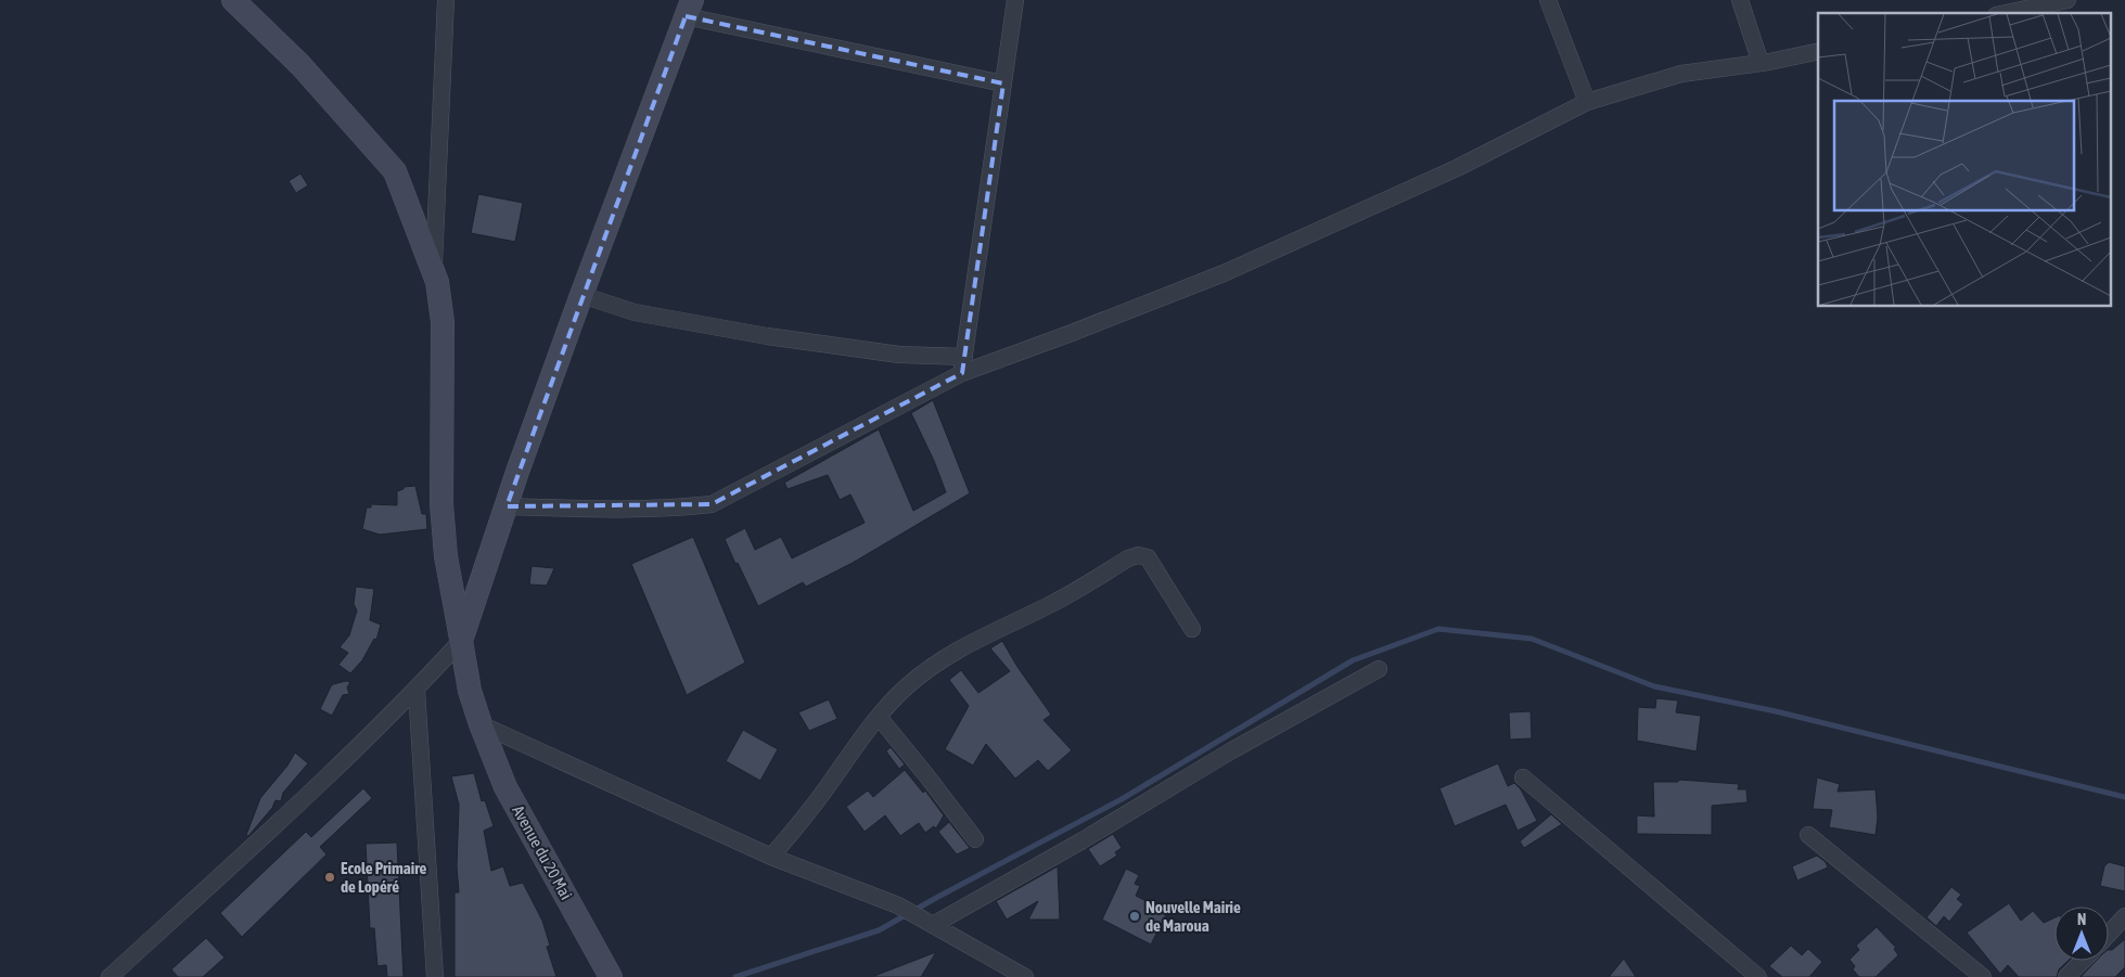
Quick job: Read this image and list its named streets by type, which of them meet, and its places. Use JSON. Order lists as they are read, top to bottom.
{
  "streets": {
    "street": ["Avenue du 20 Mai"]
  },
  "places": ["Ecole Primaire de Lopéré", "Nouvelle Mairie de Maroua"],
  "north": "top"
}
